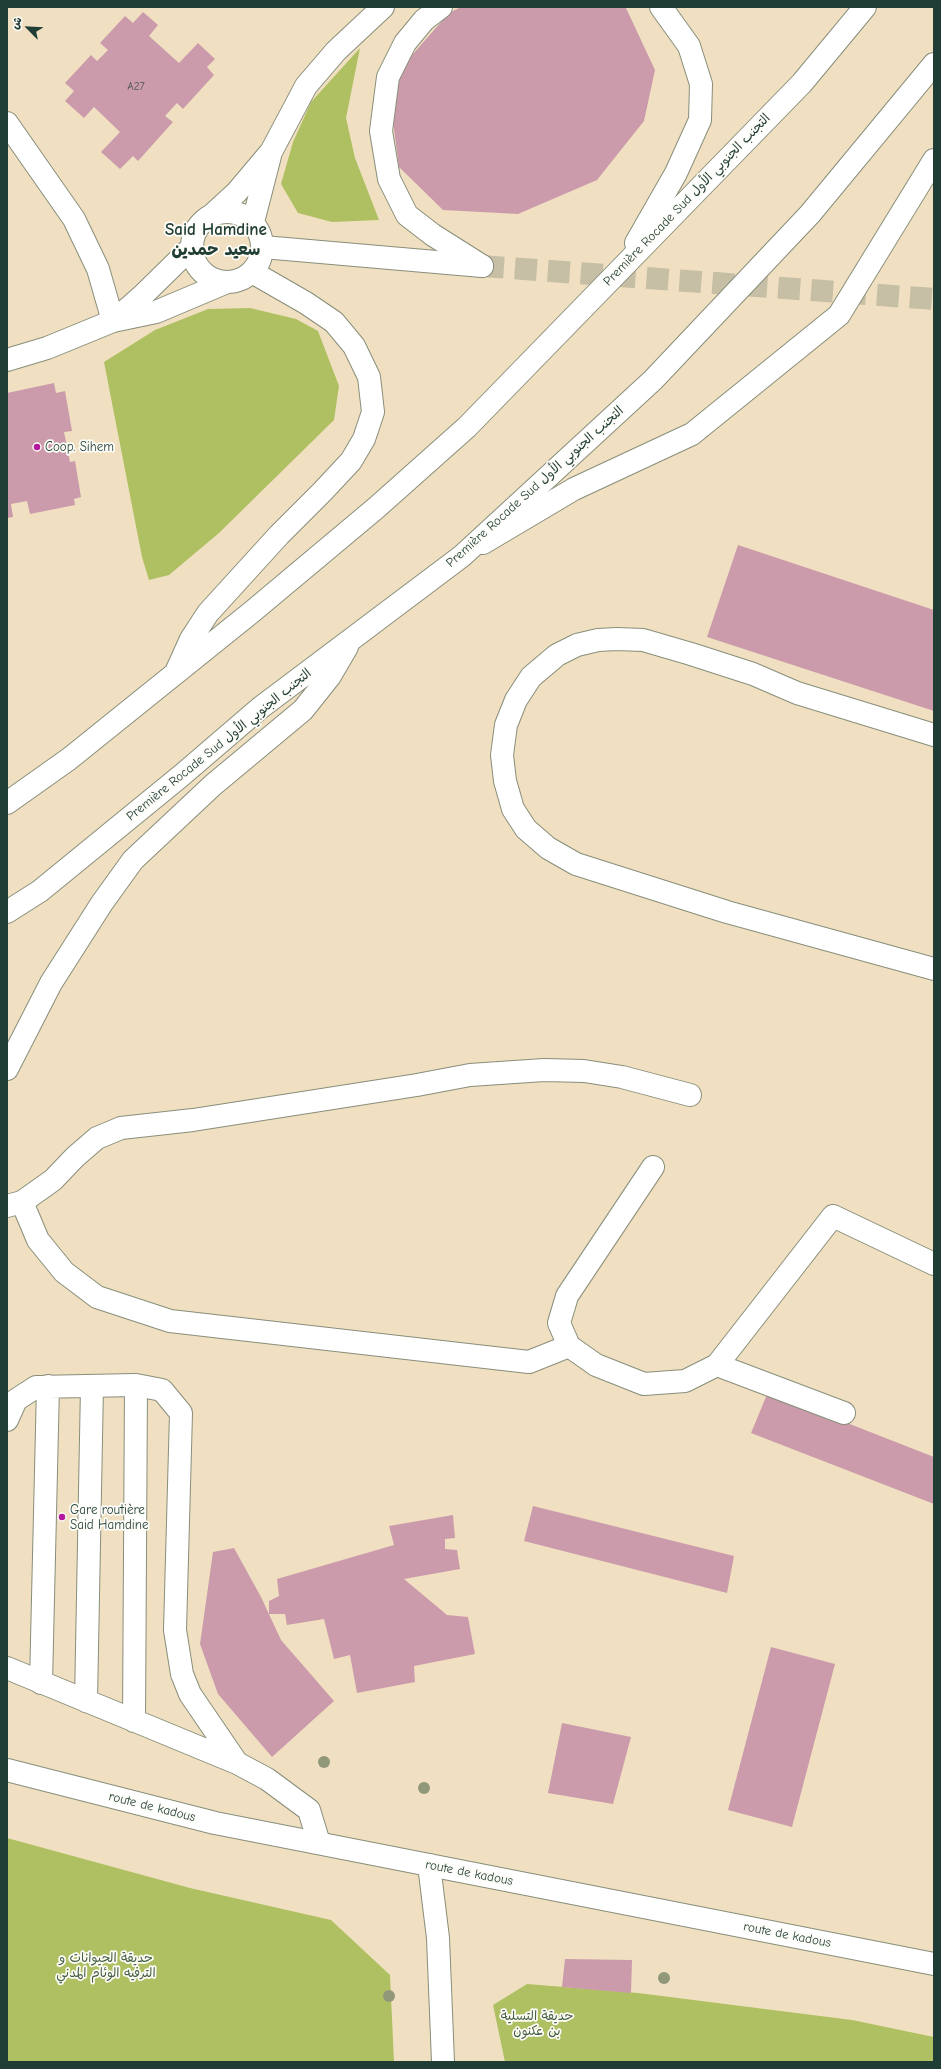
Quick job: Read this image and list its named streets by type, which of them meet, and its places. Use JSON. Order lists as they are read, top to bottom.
{
  "streets": {
    "main road": ["Première Rocade Sud التجنب الجنوبي الأول", "route de kadous"]
  },
  "districts": ["Said Hamdine سعيد حمدين"],
  "parks": ["حديقة الحيوانات و الترفيه الوئام المدني", "حديقة التسلية بن عكنون"],
  "places": ["Coop. Sihem", "Gare routière Said Hamdine"],
  "house_numbers": ["A27"],
  "north": "top left"
}
